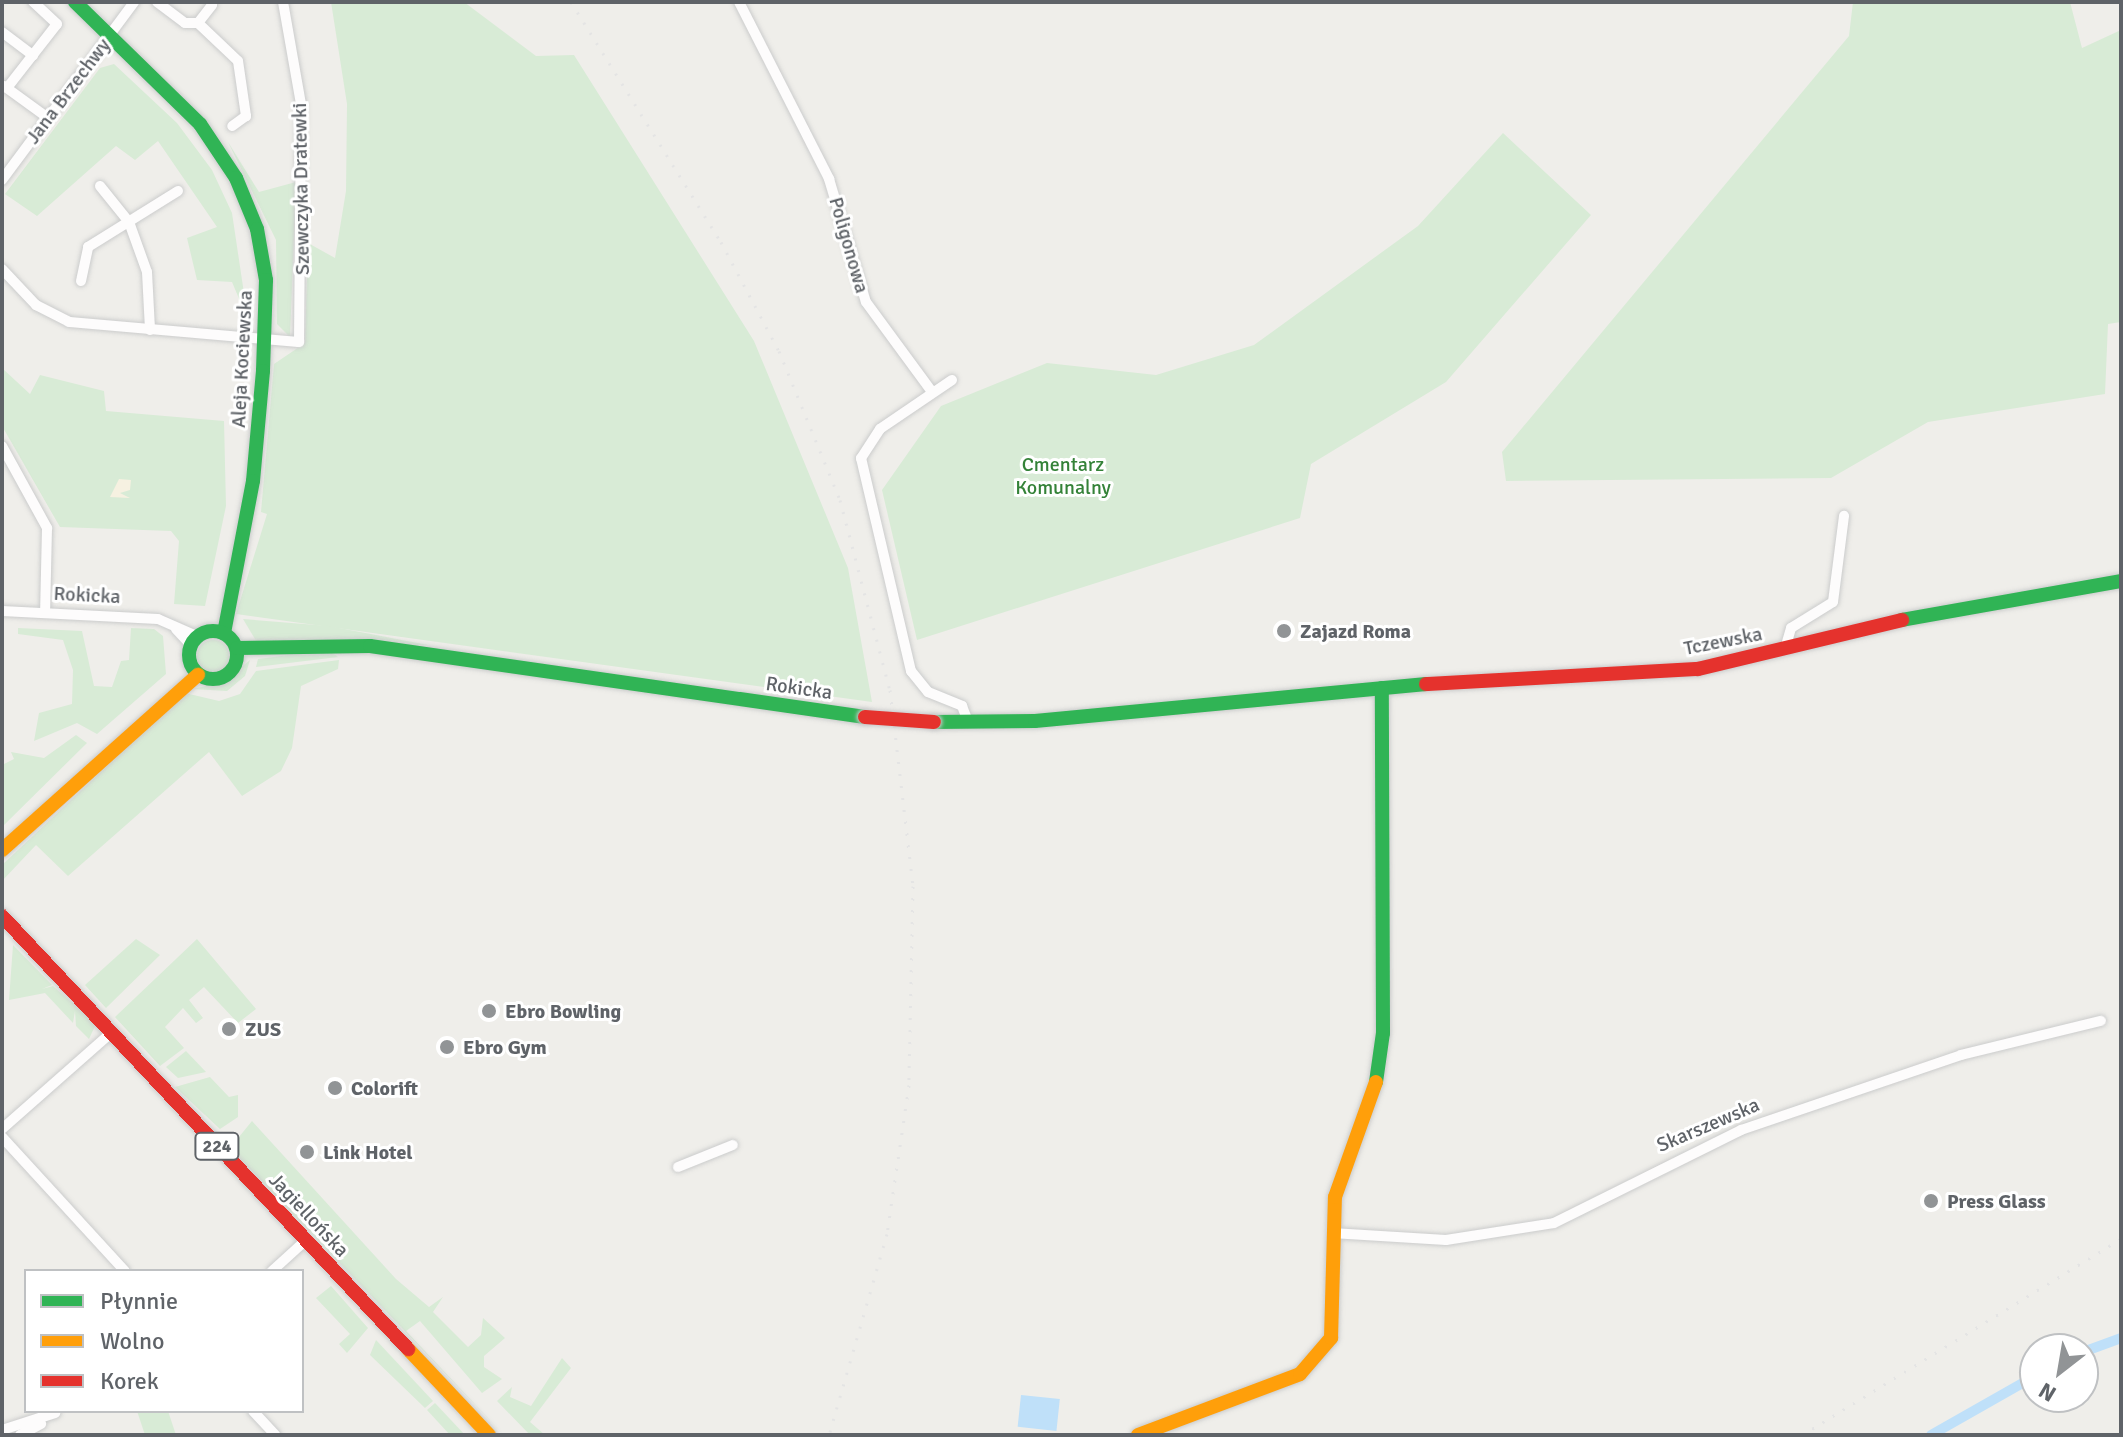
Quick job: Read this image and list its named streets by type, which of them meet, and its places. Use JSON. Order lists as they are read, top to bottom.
{
  "streets": {
    "street": [
      "Jana Brzechwy",
      "Szewczyka Dratewki",
      "Poligonowa",
      "Aleja Kociewska",
      "Rokicka",
      "Tczewska",
      "Skarszewska",
      "224",
      "Jagiellońska"
    ]
  },
  "crossings": [
    ["Jana Brzechwy", "Aleja Kociewska"],
    ["Szewczyka Dratewki", "Aleja Kociewska"],
    ["Aleja Kociewska", "Rokicka"],
    ["Rokicka", "Tczewska"]
  ],
  "parks": ["Cmentarz Komunalny"],
  "places": [
    "Zajazd Roma",
    "Ebro Bowling",
    "ZUS",
    "Ebro Gym",
    "Colorift",
    "Link Hotel",
    "Press Glass"
  ],
  "legend": ["Płynnie", "Wolno", "Korek"],
  "north": "bottom left"
}
